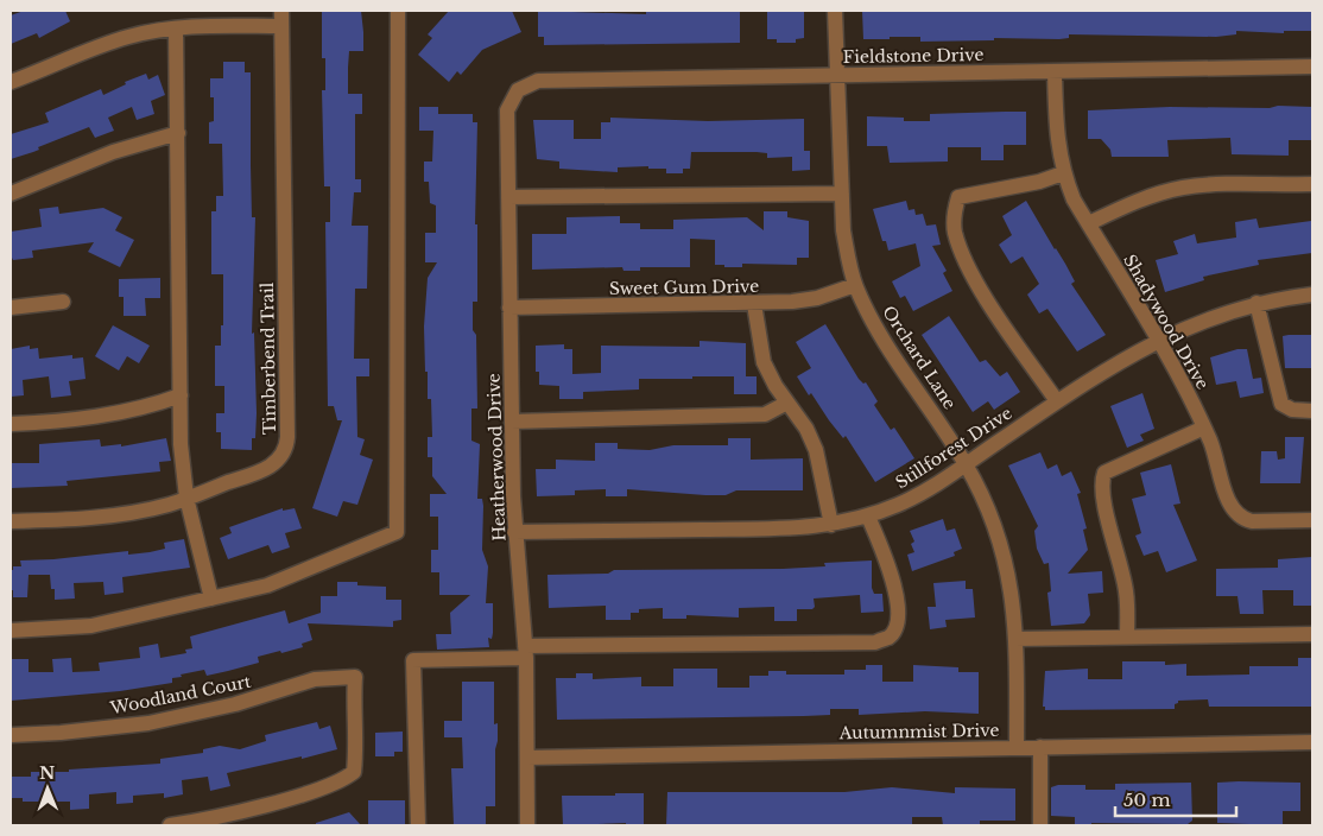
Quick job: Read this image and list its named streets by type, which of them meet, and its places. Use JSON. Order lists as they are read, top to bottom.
{
  "streets": {
    "street": [
      "Fieldstone Drive",
      "Sweet Gum Drive",
      "Shadywood Drive",
      "Orchard Lane",
      "Timberbend Trail",
      "Stillforest Drive",
      "Heatherwood Drive",
      "Woodland Court",
      "Autumnmist Drive"
    ]
  },
  "crossings": [
    ["Fieldstone Drive", "Shadywood Drive"],
    ["Fieldstone Drive", "Orchard Lane"],
    ["Fieldstone Drive", "Heatherwood Drive"],
    ["Sweet Gum Drive", "Orchard Lane"],
    ["Sweet Gum Drive", "Heatherwood Drive"],
    ["Shadywood Drive", "Stillforest Drive"],
    ["Orchard Lane", "Stillforest Drive"],
    ["Orchard Lane", "Autumnmist Drive"],
    ["Stillforest Drive", "Heatherwood Drive"],
    ["Heatherwood Drive", "Autumnmist Drive"]
  ],
  "scale_bar": "50 m",
  "north": "top"
}
